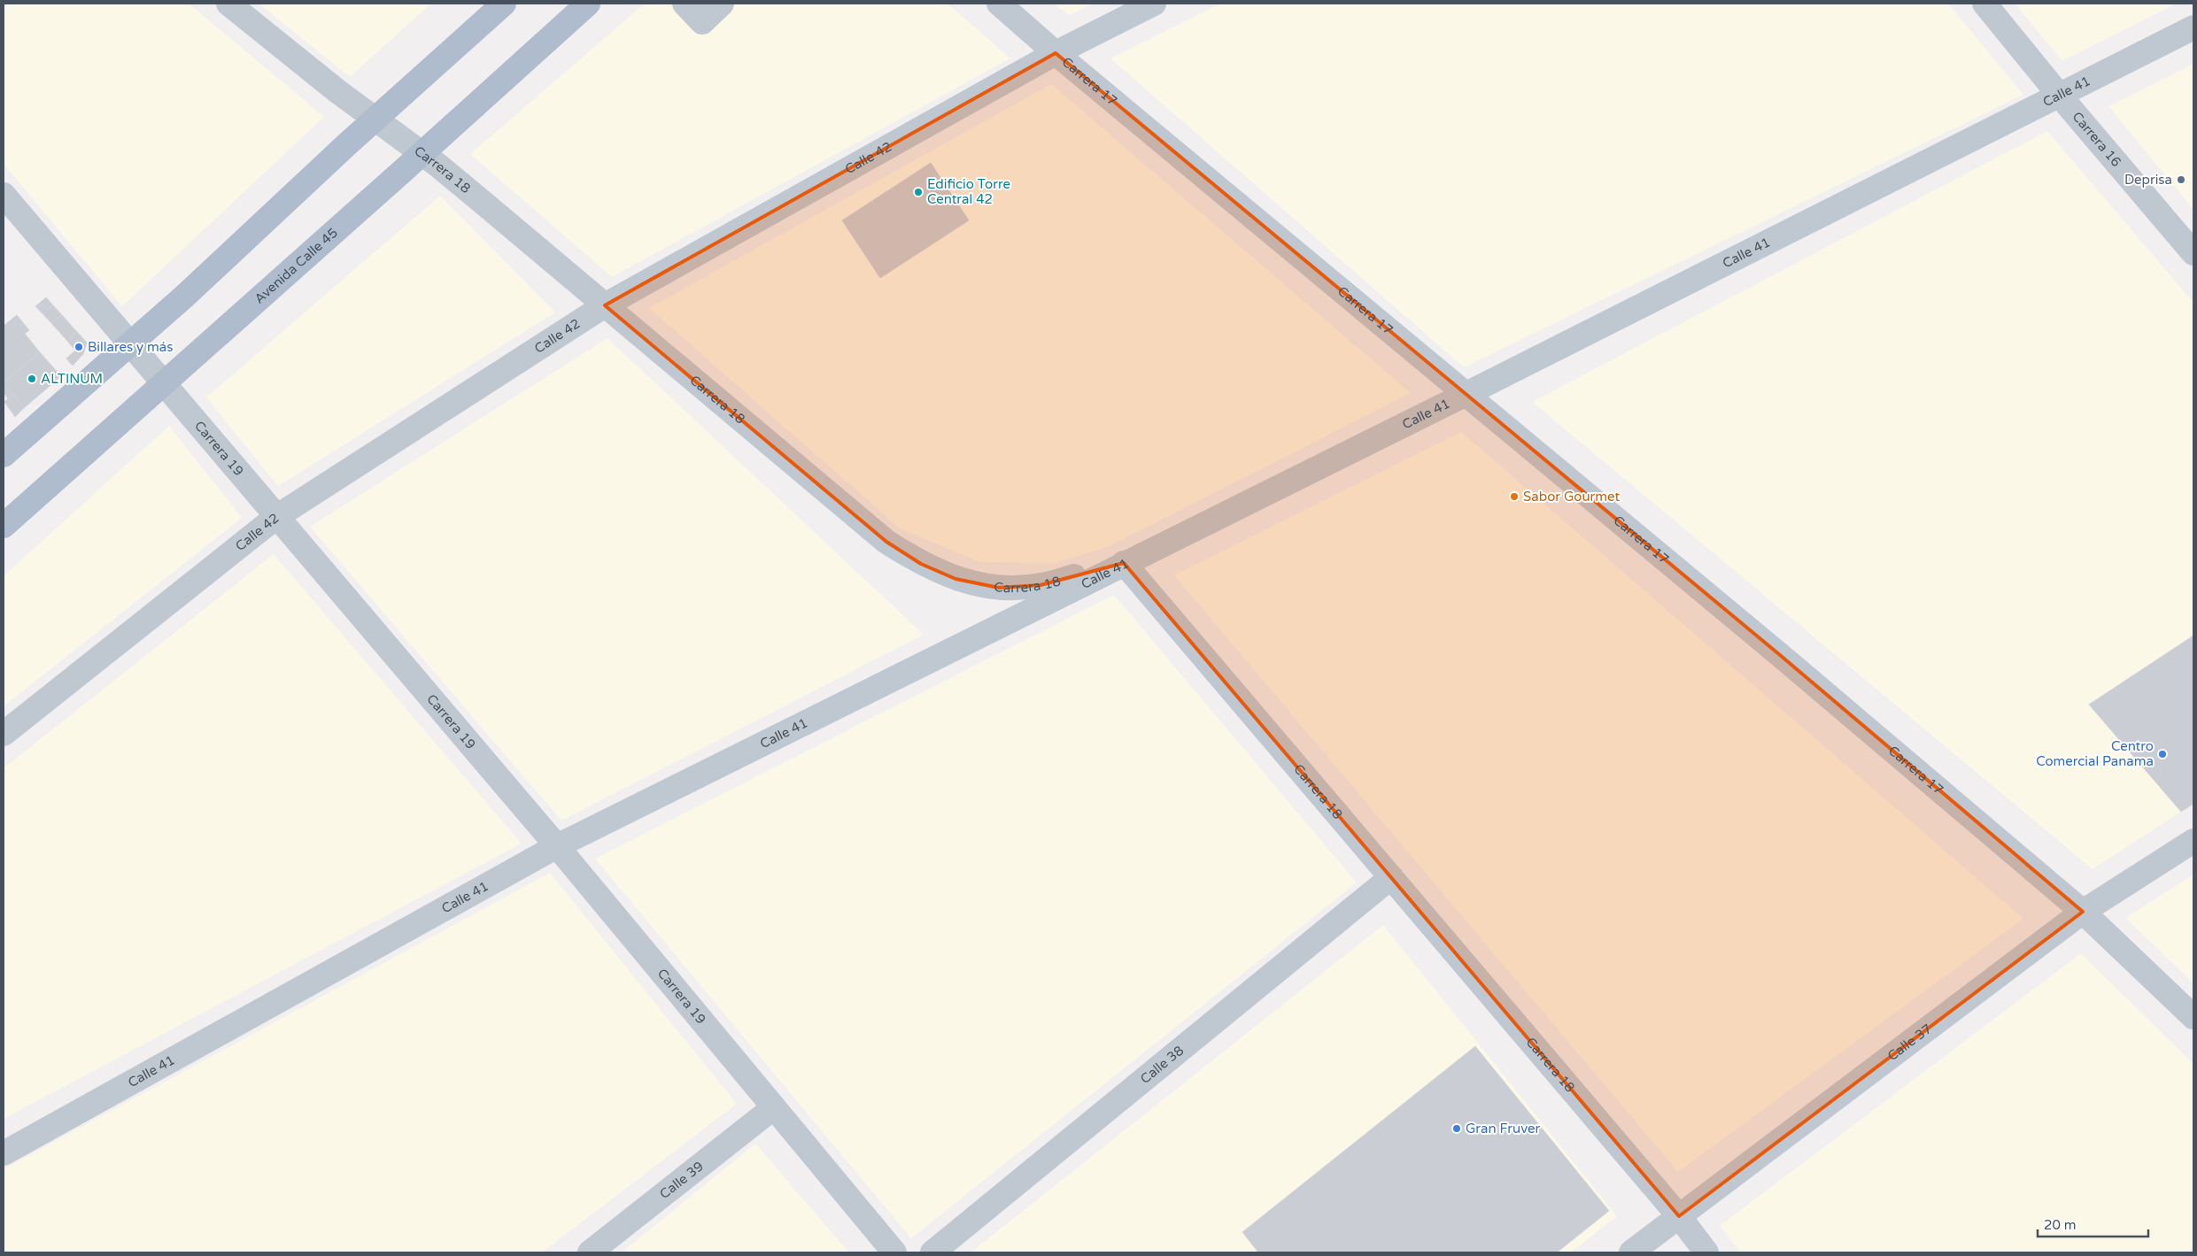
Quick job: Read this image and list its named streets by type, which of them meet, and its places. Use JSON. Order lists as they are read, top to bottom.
{
  "streets": {
    "main road": ["Avenida Calle 45"],
    "street": [
      "Carrera 17",
      "Calle 41",
      "Carrera 16",
      "Calle 42",
      "Carrera 18",
      "Carrera 19",
      "Calle 37",
      "Calle 38",
      "Calle 39"
    ]
  },
  "crossings": [
    ["Carrera 17", "Calle 41"],
    ["Carrera 17", "Calle 42"],
    ["Carrera 17", "Calle 37"],
    ["Calle 41", "Carrera 16"],
    ["Calle 41", "Carrera 18"],
    ["Calle 41", "Carrera 19"],
    ["Calle 42", "Carrera 18"],
    ["Calle 42", "Carrera 19"],
    ["Carrera 18", "Avenida Calle 45"],
    ["Carrera 18", "Calle 37"],
    ["Carrera 18", "Calle 38"],
    ["Avenida Calle 45", "Carrera 19"],
    ["Carrera 19", "Calle 39"]
  ],
  "places": [
    "Deprisa",
    "Edificio Torre Central 42",
    "Billares y más",
    "ALTINUM",
    "Sabor Gourmet",
    "Centro Comercial Panama",
    "Gran Fruver"
  ],
  "scale_bar": "20 m"
}
